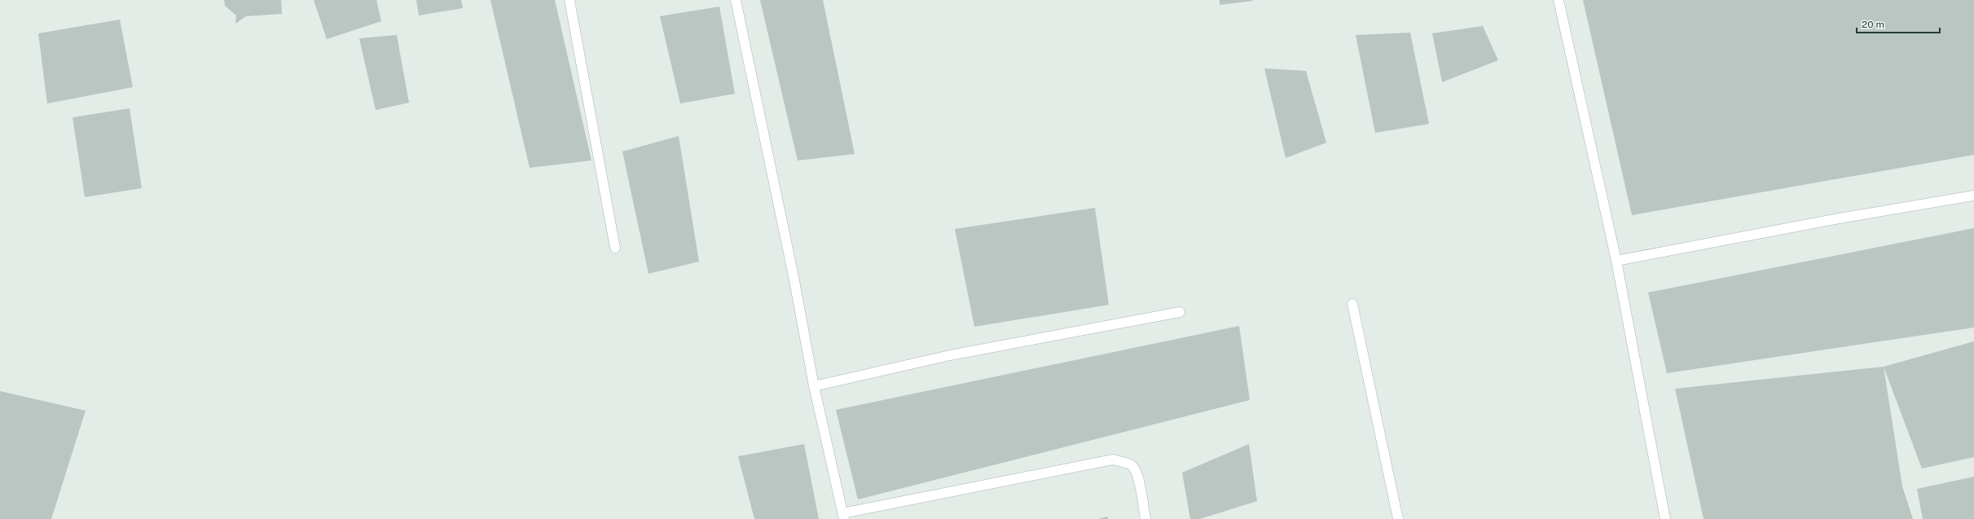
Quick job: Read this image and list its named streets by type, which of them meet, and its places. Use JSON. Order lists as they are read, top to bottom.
{
  "scale_bar": "20 m"
}
